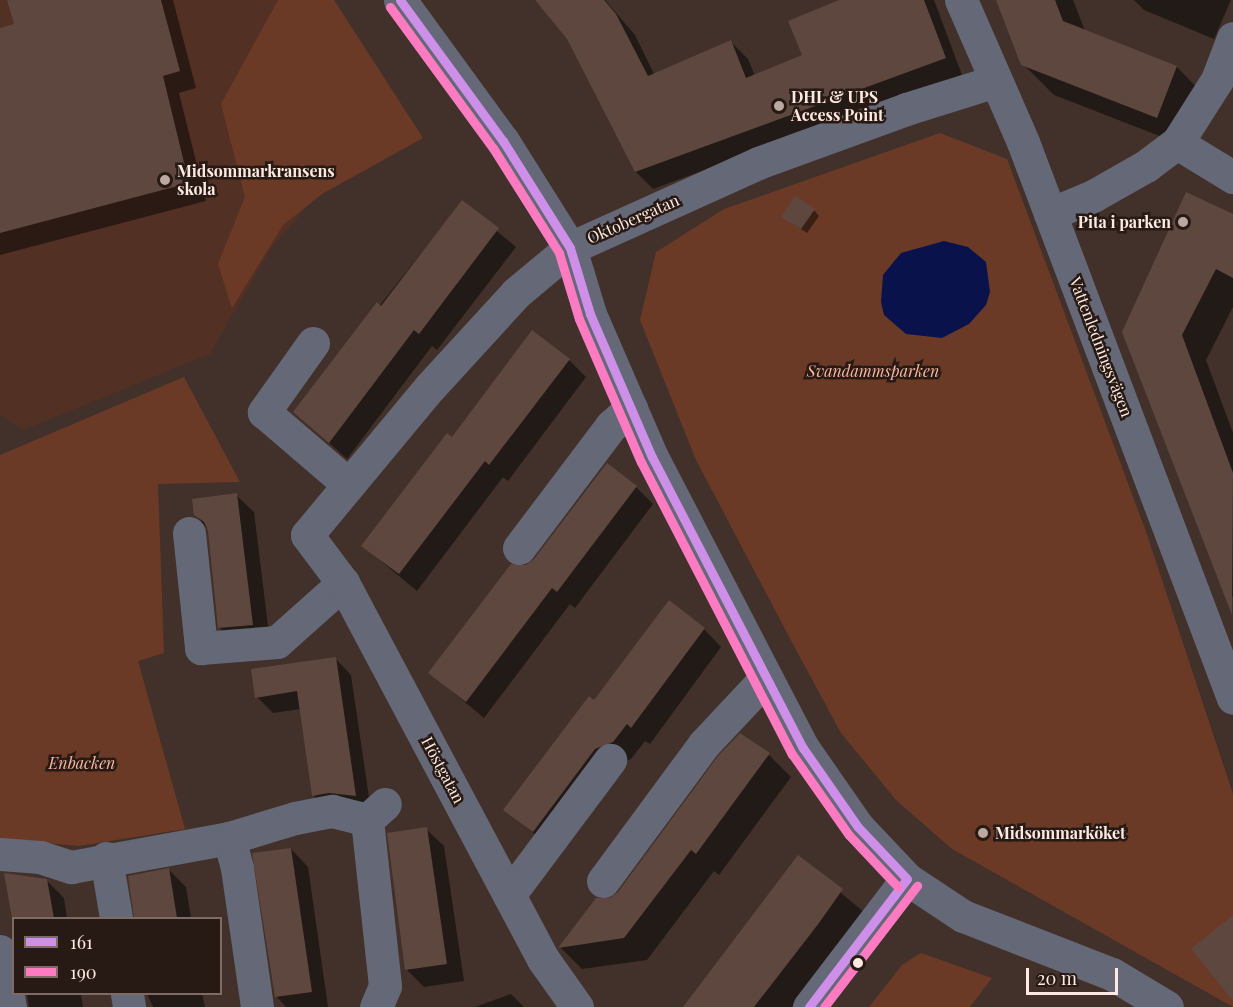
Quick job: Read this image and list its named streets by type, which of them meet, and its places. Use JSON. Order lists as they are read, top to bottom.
{
  "streets": {
    "street": ["Oktobergatan", "Vattenledningsvägen", "Höstgatan"]
  },
  "crossings": [
    ["Oktobergatan", "Vattenledningsvägen"],
    ["Oktobergatan", "Höstgatan"]
  ],
  "parks": ["Svandammsparken", "Enbacken"],
  "places": [
    "DHL & UPS Access Point",
    "Midsommarkransens skola",
    "Pita i parken",
    "Midsommarköket"
  ],
  "lines": ["transit line 161", "transit line 190"],
  "legend": ["161", "190"],
  "scale_bar": "20 m"
}
